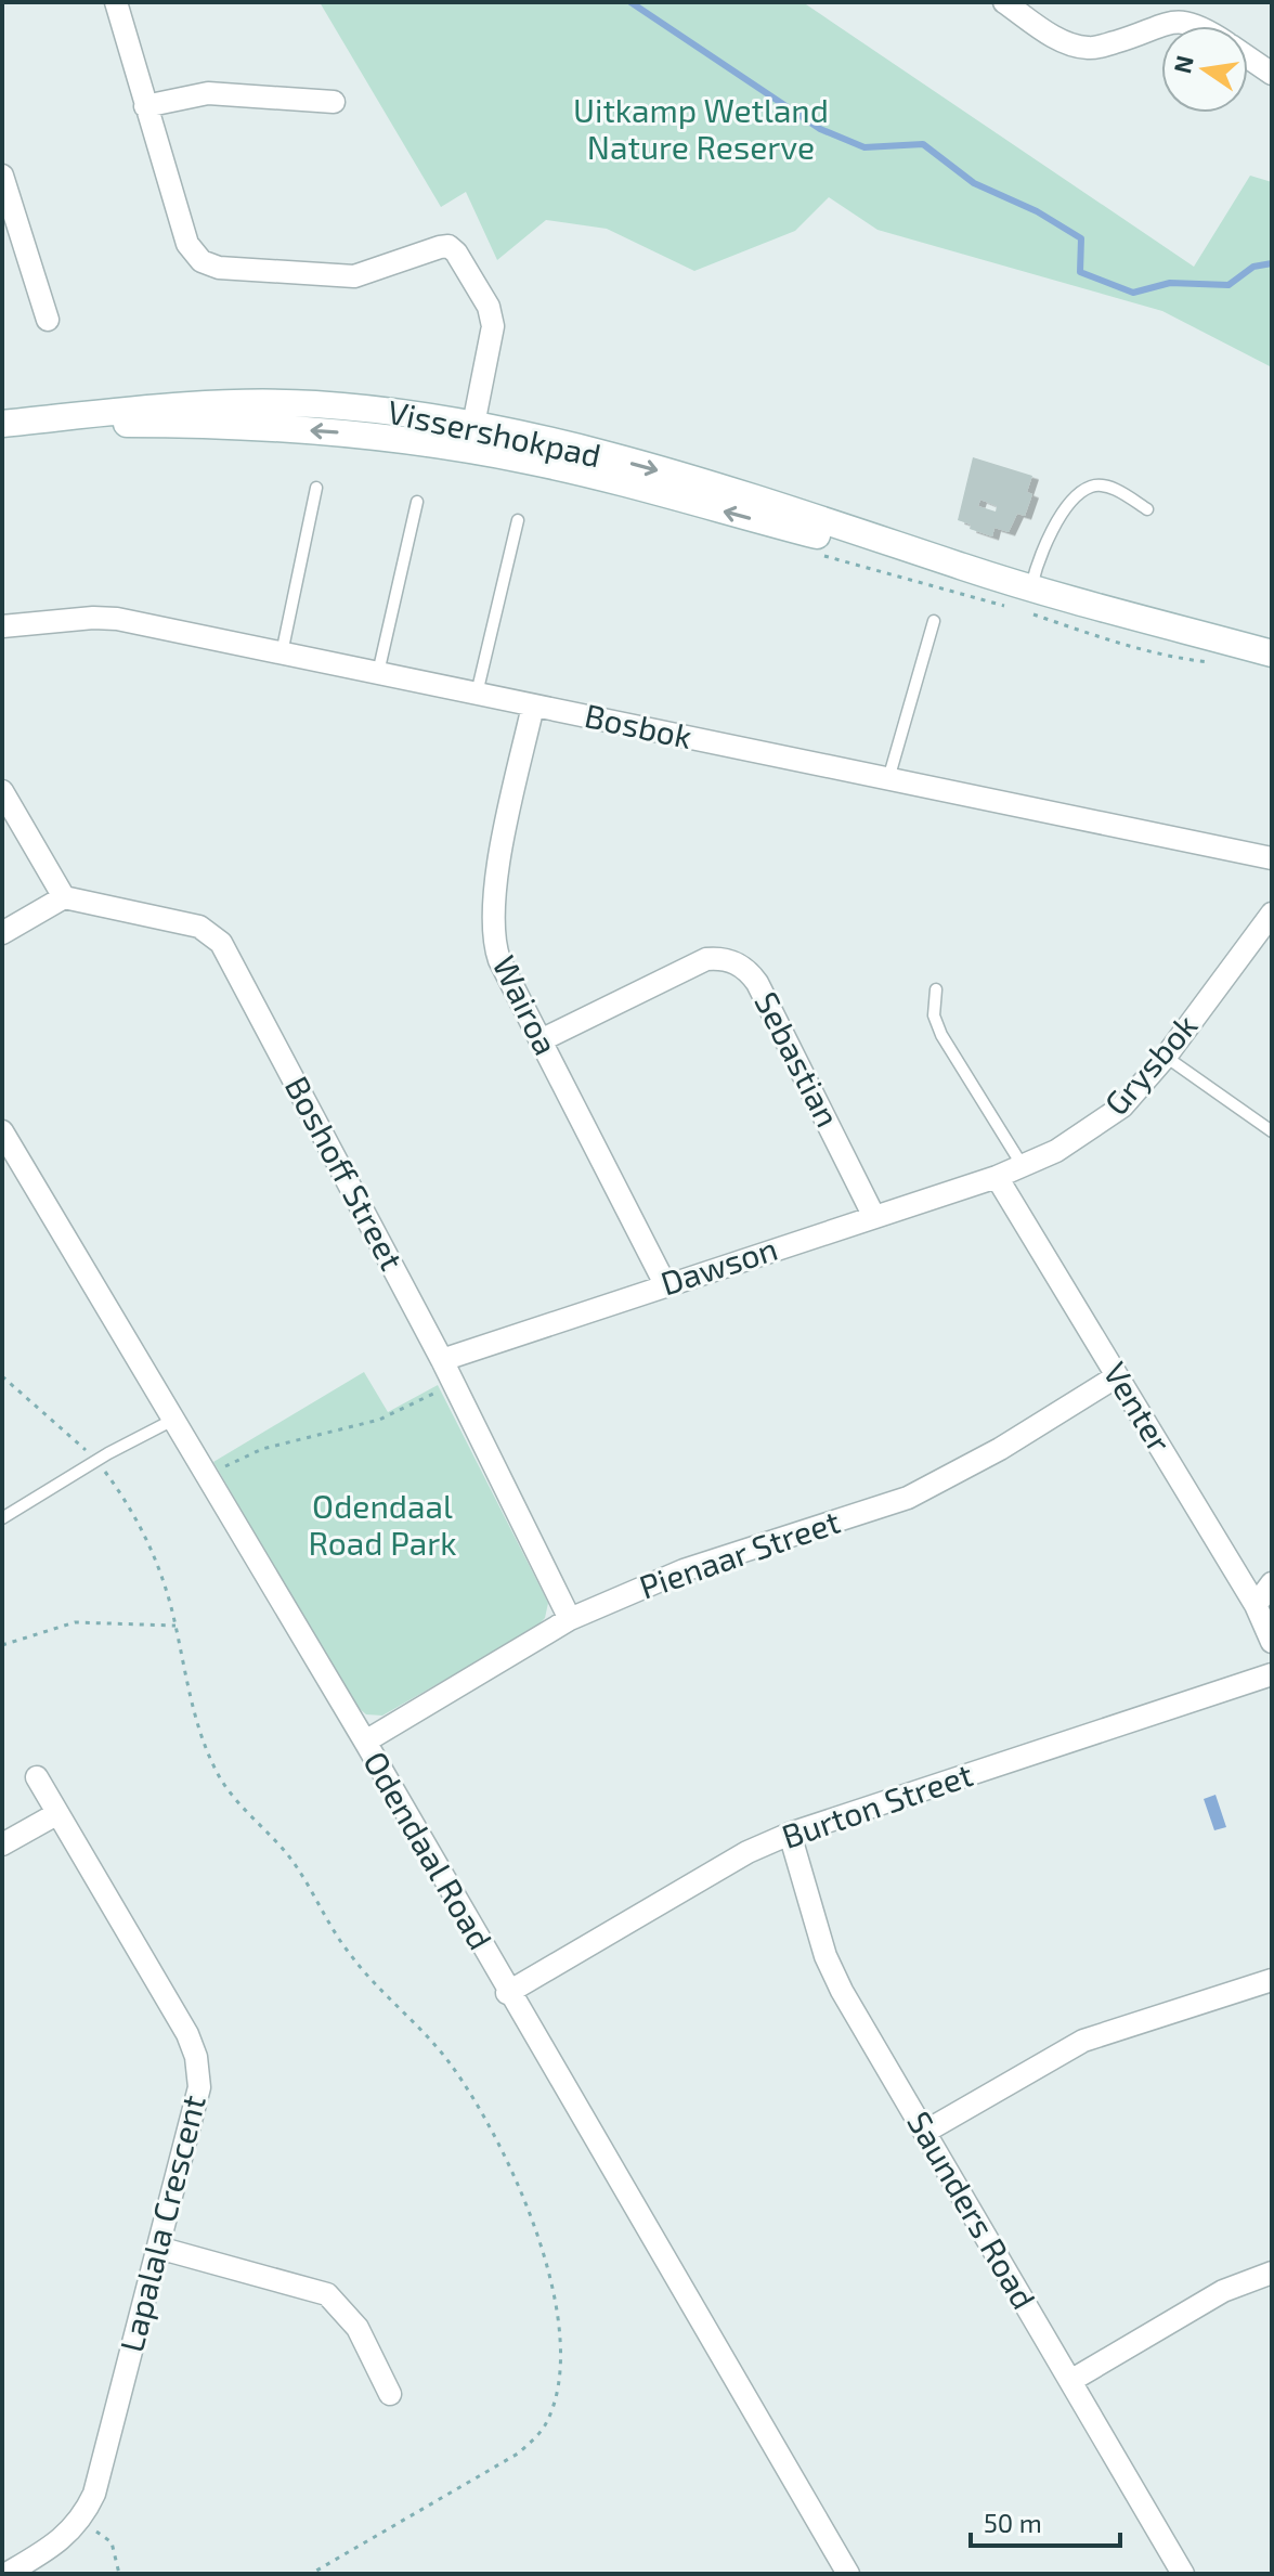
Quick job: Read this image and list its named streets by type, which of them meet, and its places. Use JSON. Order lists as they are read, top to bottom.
{
  "streets": {
    "main road": ["Vissershokpad"],
    "street": [
      "Bosbok",
      "Wairoa",
      "Sebastian",
      "Grysbok",
      "Boshoff Street",
      "Dawson",
      "Venter",
      "Pienaar Street",
      "Burton Street",
      "Odendaal Road",
      "Saunders Road",
      "Lapalala Crescent"
    ]
  },
  "crossings": [
    ["Bosbok", "Wairoa"],
    ["Wairoa", "Sebastian"],
    ["Wairoa", "Dawson"],
    ["Sebastian", "Dawson"],
    ["Grysbok", "Dawson"],
    ["Grysbok", "Venter"],
    ["Boshoff Street", "Dawson"],
    ["Boshoff Street", "Pienaar Street"],
    ["Dawson", "Venter"],
    ["Venter", "Pienaar Street"],
    ["Pienaar Street", "Odendaal Road"],
    ["Burton Street", "Odendaal Road"],
    ["Burton Street", "Saunders Road"]
  ],
  "parks": ["Uitkamp Wetland Nature Reserve", "Odendaal Road Park"],
  "scale_bar": "50 m",
  "north": "left"
}
